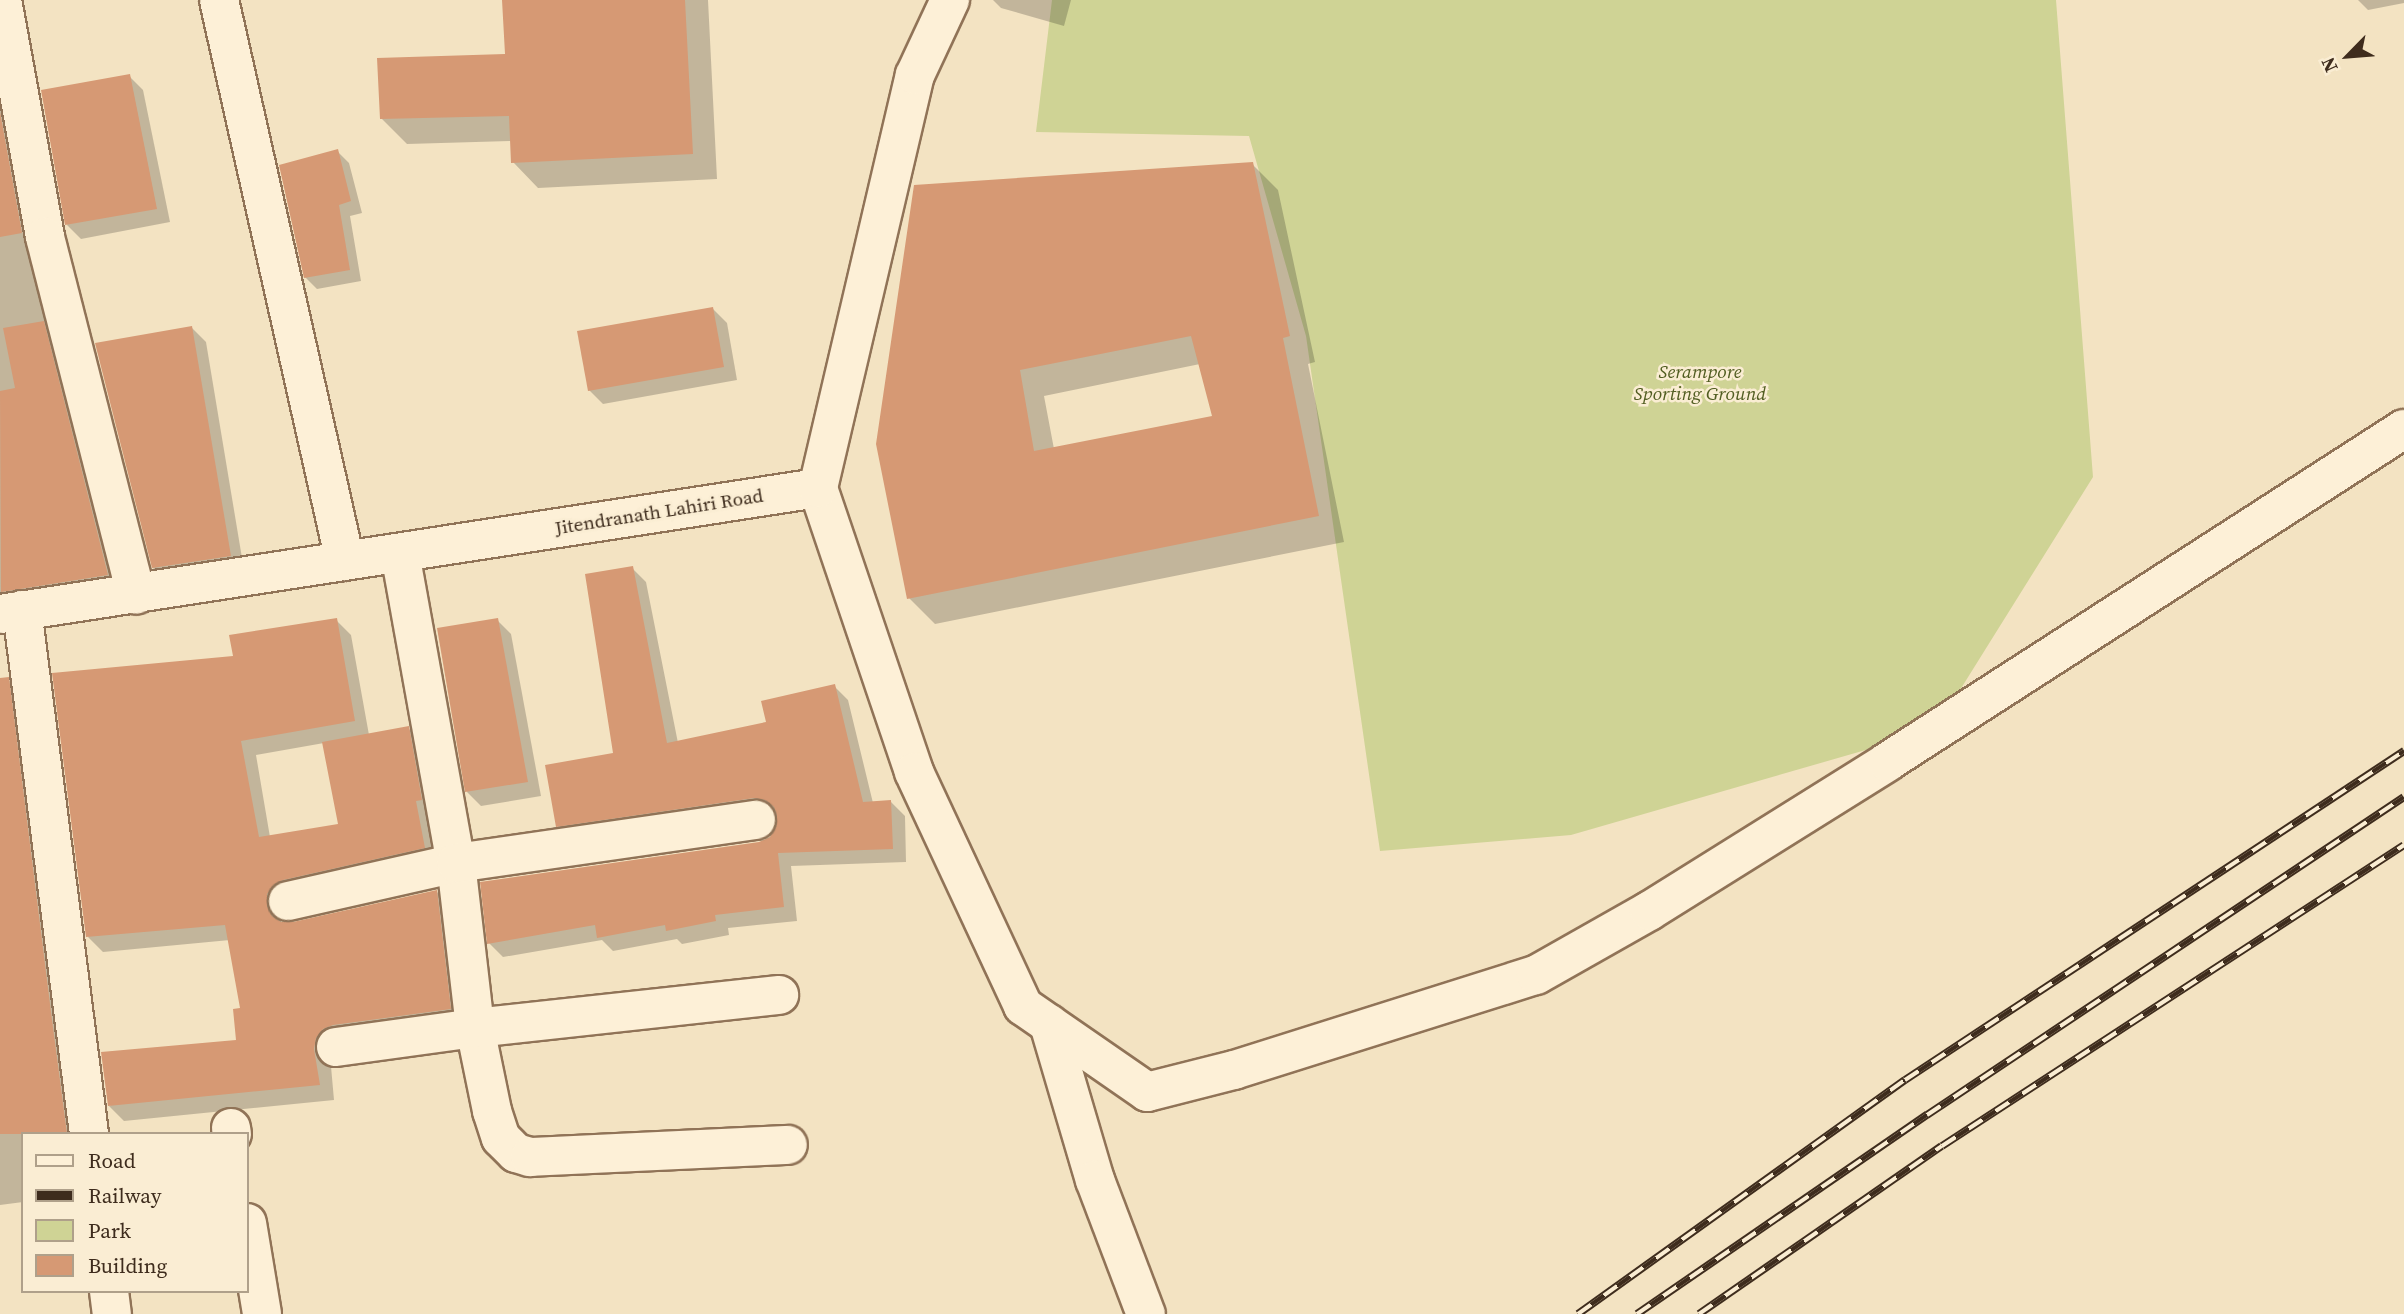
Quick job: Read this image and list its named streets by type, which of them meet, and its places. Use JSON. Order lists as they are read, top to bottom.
{
  "streets": {
    "street": ["Jitendranath Lahiri Road"]
  },
  "parks": ["Serampore Sporting Ground"],
  "legend": [
    "Road",
    "Railway",
    "Park",
    "Building"
  ],
  "north": "bottom left"
}
